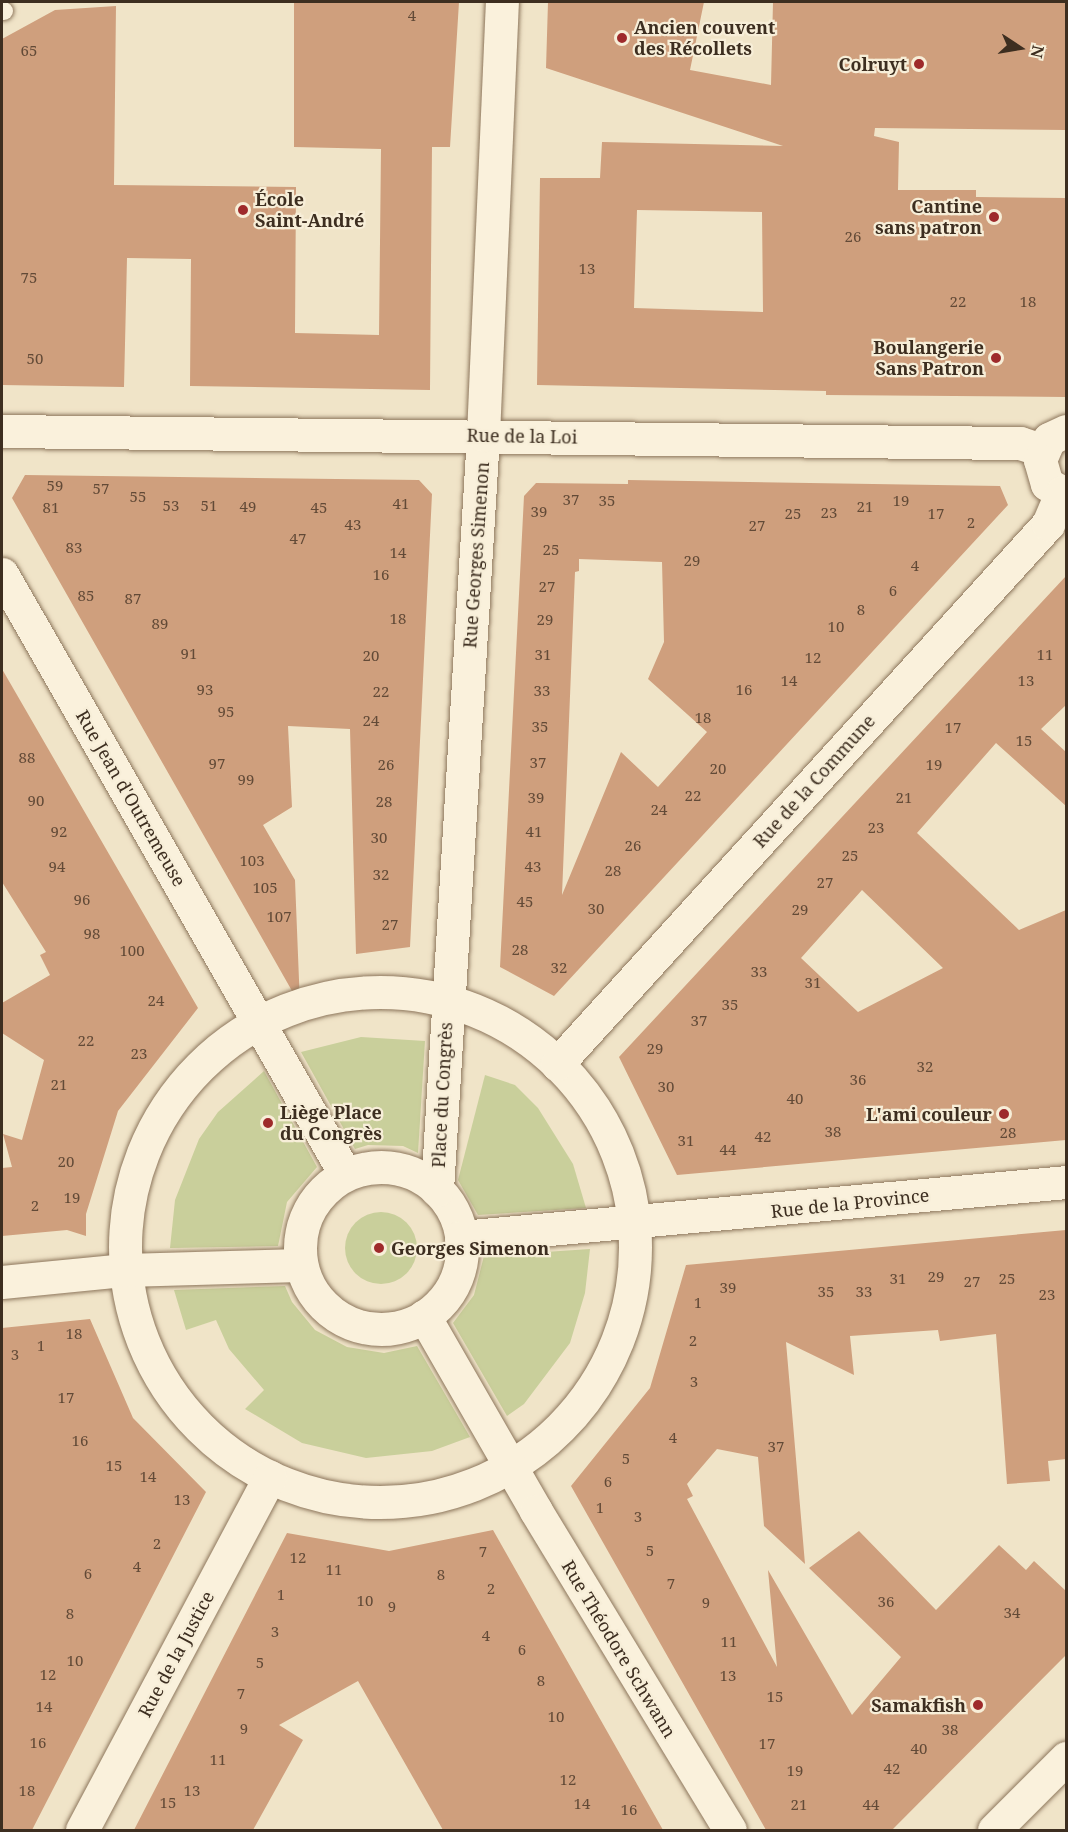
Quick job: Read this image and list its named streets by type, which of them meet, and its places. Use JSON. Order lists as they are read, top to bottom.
{
  "streets": {
    "street": [
      "Rue de la Loi",
      "Rue Georges Simenon",
      "Rue de la Commune",
      "Rue Jean d'Outremeuse",
      "Place du Congrès",
      "Rue de la Province",
      "Rue Théodore Schwann",
      "Rue de la Justice"
    ]
  },
  "crossings": [
    ["Rue de la Loi", "Rue Georges Simenon"],
    ["Rue de la Loi", "Rue de la Commune"],
    ["Rue Georges Simenon", "Place du Congrès"],
    ["Rue de la Commune", "Place du Congrès"],
    ["Rue Jean d'Outremeuse", "Place du Congrès"],
    ["Place du Congrès", "Rue de la Province"],
    ["Place du Congrès", "Rue Théodore Schwann"],
    ["Place du Congrès", "Rue de la Justice"]
  ],
  "places": [
    "Ancien couvent des Récollets",
    "Colruyt",
    "École Saint-André",
    "Cantine sans patron",
    "Boulangerie Sans Patron",
    "L'ami couleur",
    "Liège Place du Congrès",
    "Georges Simenon",
    "Samakfish"
  ],
  "house_numbers": [
    "4",
    "65",
    "26",
    "13",
    "75",
    "22",
    "18",
    "50",
    "59",
    "57",
    "55",
    "37",
    "35",
    "19",
    "41",
    "53",
    "51",
    "49",
    "21",
    "81",
    "45",
    "39",
    "23",
    "25",
    "17",
    "2",
    "43",
    "27",
    "47",
    "83",
    "25",
    "14",
    "29",
    "4",
    "16",
    "27",
    "6",
    "85",
    "87",
    "8",
    "18",
    "29",
    "89",
    "10",
    "91",
    "31",
    "11",
    "20",
    "12",
    "14",
    "13",
    "93",
    "16",
    "33",
    "22",
    "95",
    "18",
    "24",
    "35",
    "17",
    "15",
    "88",
    "37",
    "97",
    "26",
    "19",
    "20",
    "99",
    "22",
    "39",
    "21",
    "90",
    "28",
    "24",
    "23",
    "92",
    "41",
    "30",
    "26",
    "25",
    "103",
    "94",
    "43",
    "28",
    "32",
    "27",
    "105",
    "96",
    "45",
    "30",
    "29",
    "107",
    "27",
    "98",
    "28",
    "100",
    "32",
    "33",
    "31",
    "24",
    "35",
    "37",
    "22",
    "29",
    "23",
    "32",
    "36",
    "21",
    "30",
    "40",
    "38",
    "28",
    "42",
    "31",
    "44",
    "20",
    "19",
    "2",
    "29",
    "31",
    "25",
    "27",
    "39",
    "35",
    "33",
    "23",
    "1",
    "18",
    "2",
    "1",
    "3",
    "3",
    "17",
    "4",
    "16",
    "37",
    "5",
    "15",
    "14",
    "6",
    "13",
    "1",
    "3",
    "2",
    "5",
    "7",
    "12",
    "4",
    "11",
    "6",
    "8",
    "7",
    "2",
    "1",
    "10",
    "36",
    "9",
    "9",
    "34",
    "8",
    "3",
    "4",
    "11",
    "6",
    "10",
    "5",
    "12",
    "13",
    "8",
    "7",
    "15",
    "14",
    "10",
    "9",
    "38",
    "16",
    "17",
    "40",
    "11",
    "42",
    "19",
    "12",
    "18",
    "13",
    "15",
    "14",
    "21",
    "44",
    "16"
  ],
  "north": "right"
}
